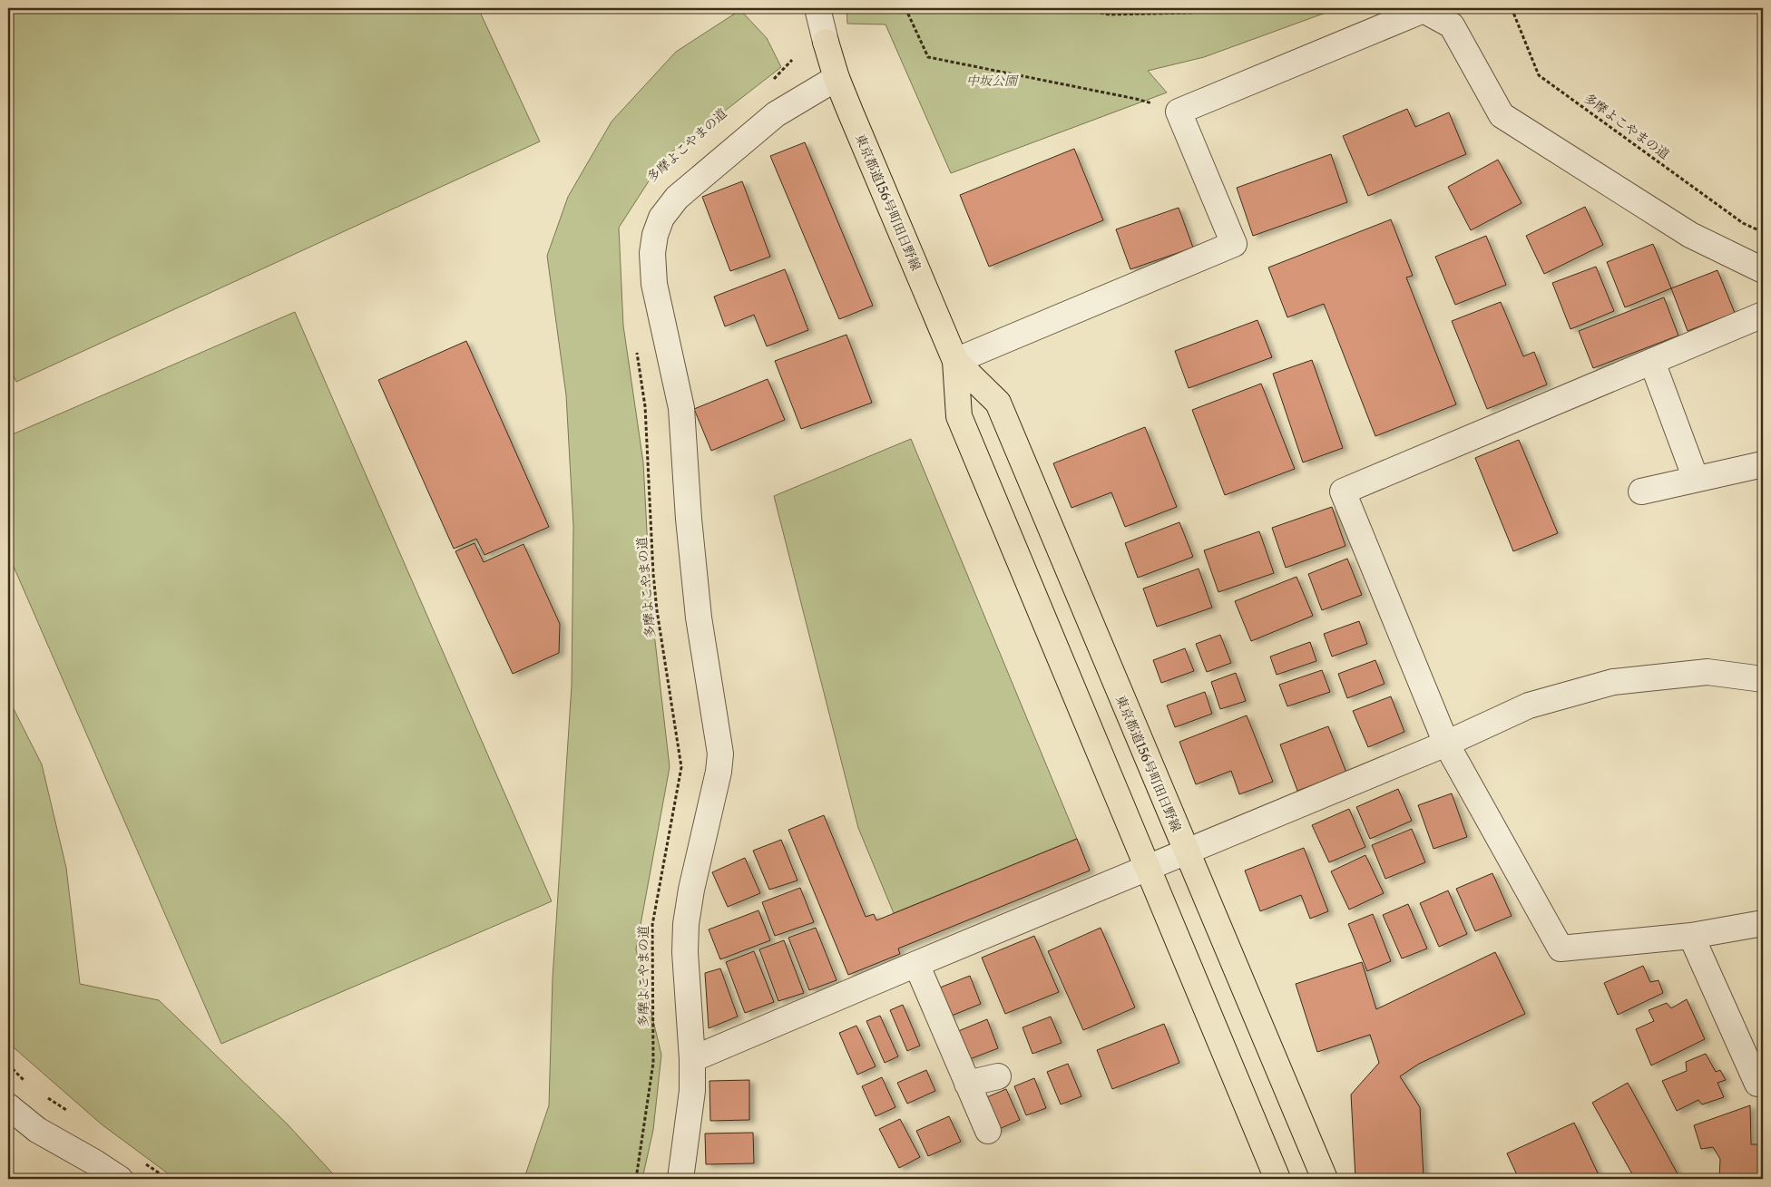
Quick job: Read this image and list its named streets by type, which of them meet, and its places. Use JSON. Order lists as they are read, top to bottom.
{
  "streets": {
    "main road": ["東京都道156号町田日野線"],
    "path": ["多摩よこやまの道"]
  },
  "parks": ["中坂公園"]
}
